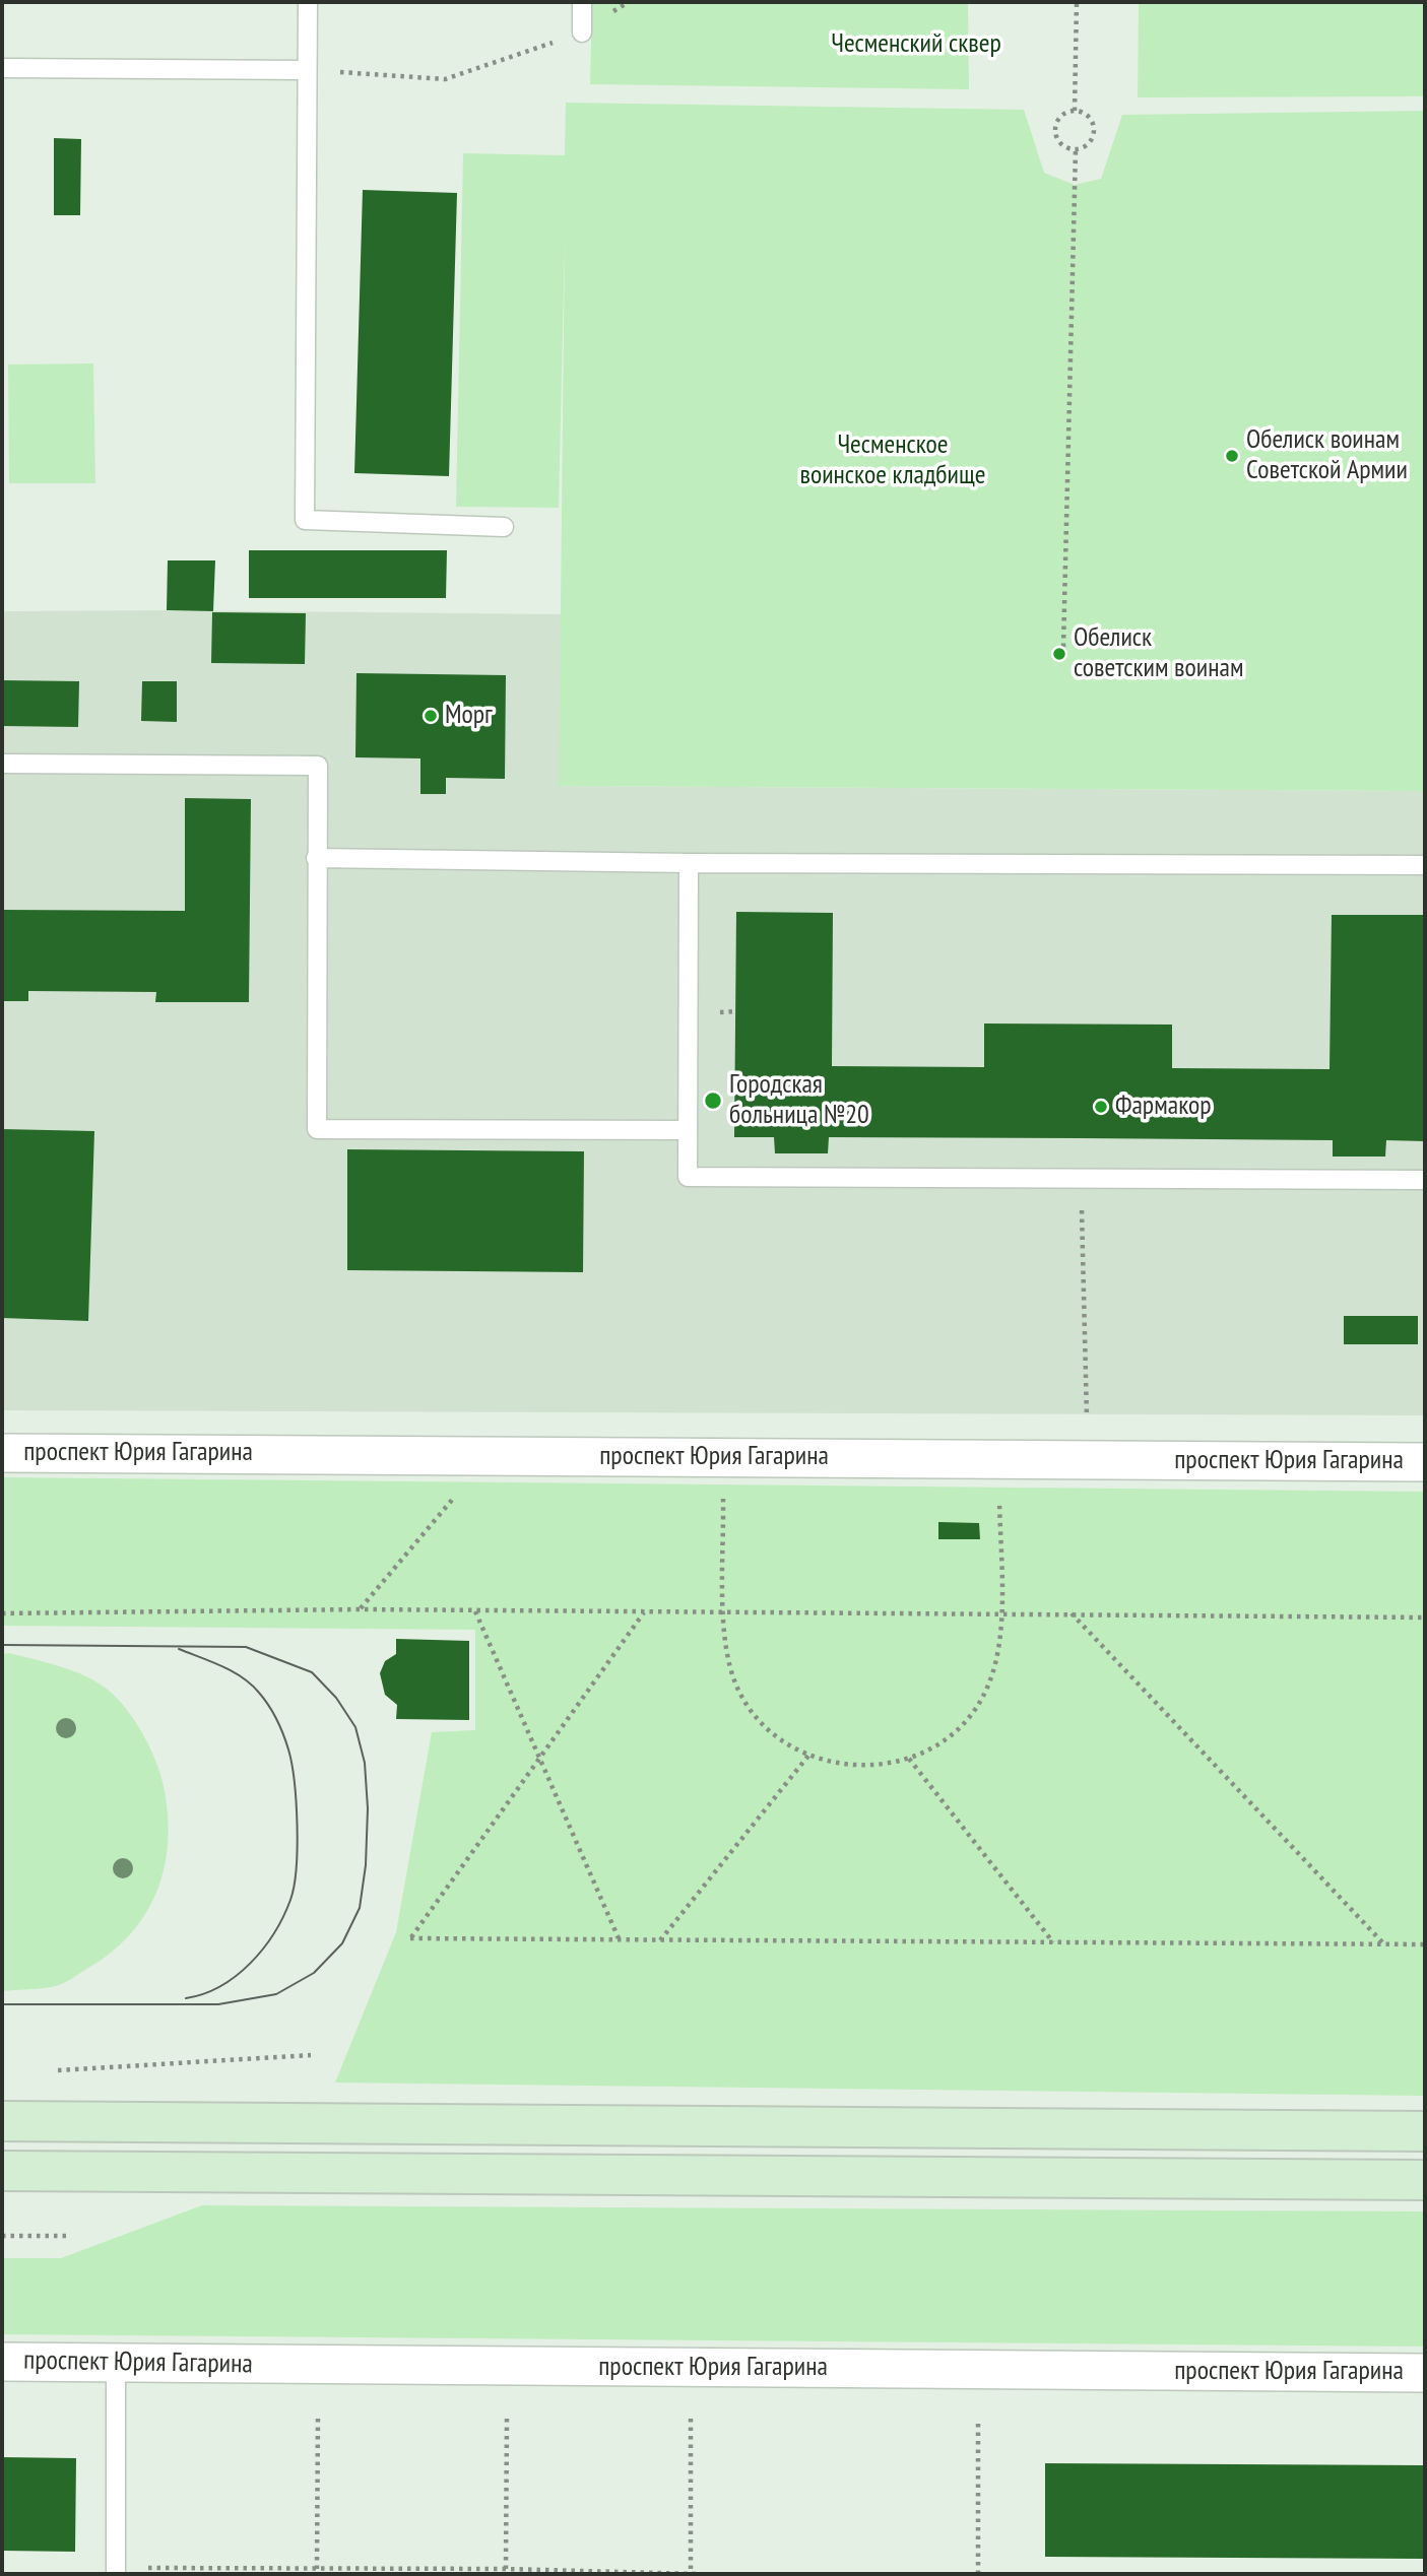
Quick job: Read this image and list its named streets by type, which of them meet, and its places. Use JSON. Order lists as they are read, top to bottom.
{
  "streets": {
    "street": ["проспект Юрия Гагарина"]
  },
  "parks": ["Чесменский сквер", "Чесменское воинское кладбище"],
  "places": [
    "Обелиск воинам Советской Армии",
    "Обелиск советским воинам",
    "Морг",
    "Городская больница №20",
    "Фармакор"
  ]
}
